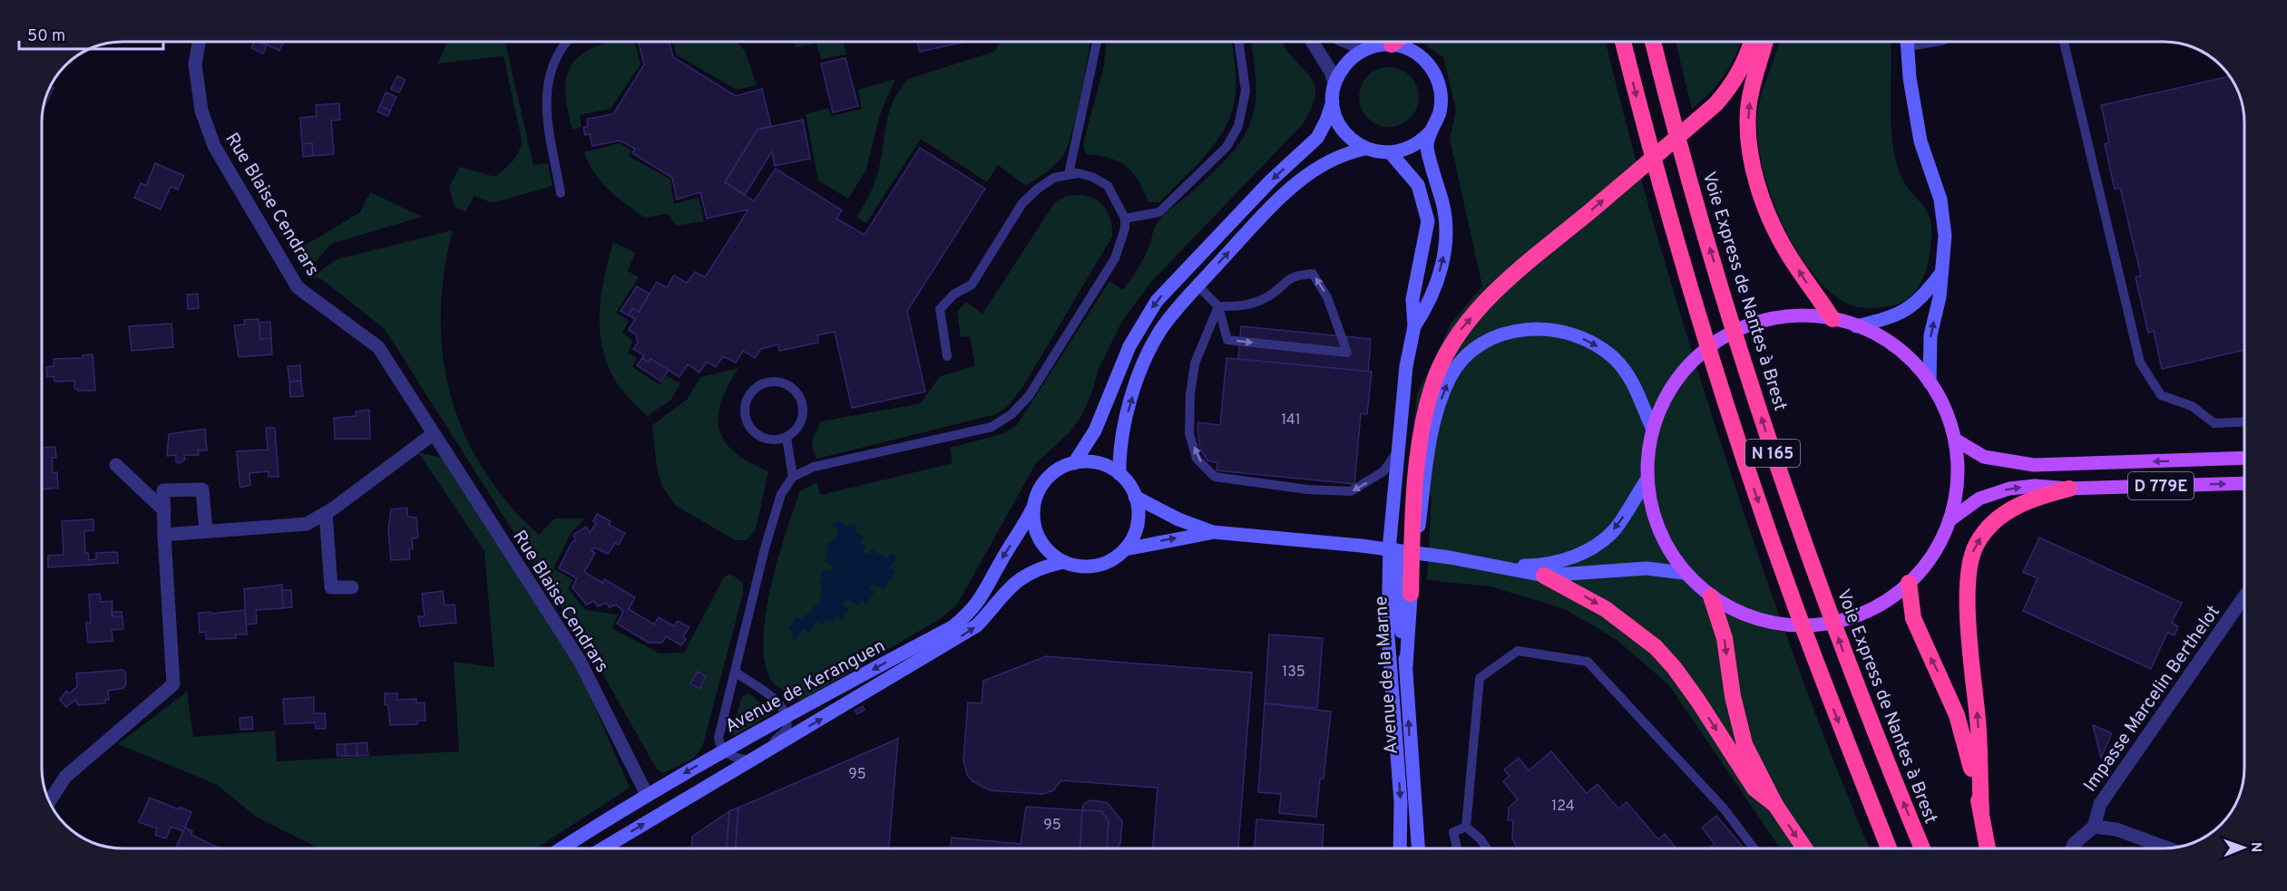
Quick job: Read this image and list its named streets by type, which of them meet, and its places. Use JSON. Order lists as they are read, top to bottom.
{
  "streets": {
    "highway": ["Voie Express de Nantes à Brest", "N 165"],
    "main road": ["D 779E", "Avenue de la Marne", "Avenue de Keranguen"],
    "street": ["Rue Blaise Cendrars", "Impasse Marcelin Berthelot"]
  },
  "crossings": [
    ["Rue Blaise Cendrars", "Avenue de Keranguen"]
  ],
  "house_numbers": [
    "141",
    "135",
    "95",
    "124",
    "95"
  ],
  "scale_bar": "50 m",
  "north": "right"
}
